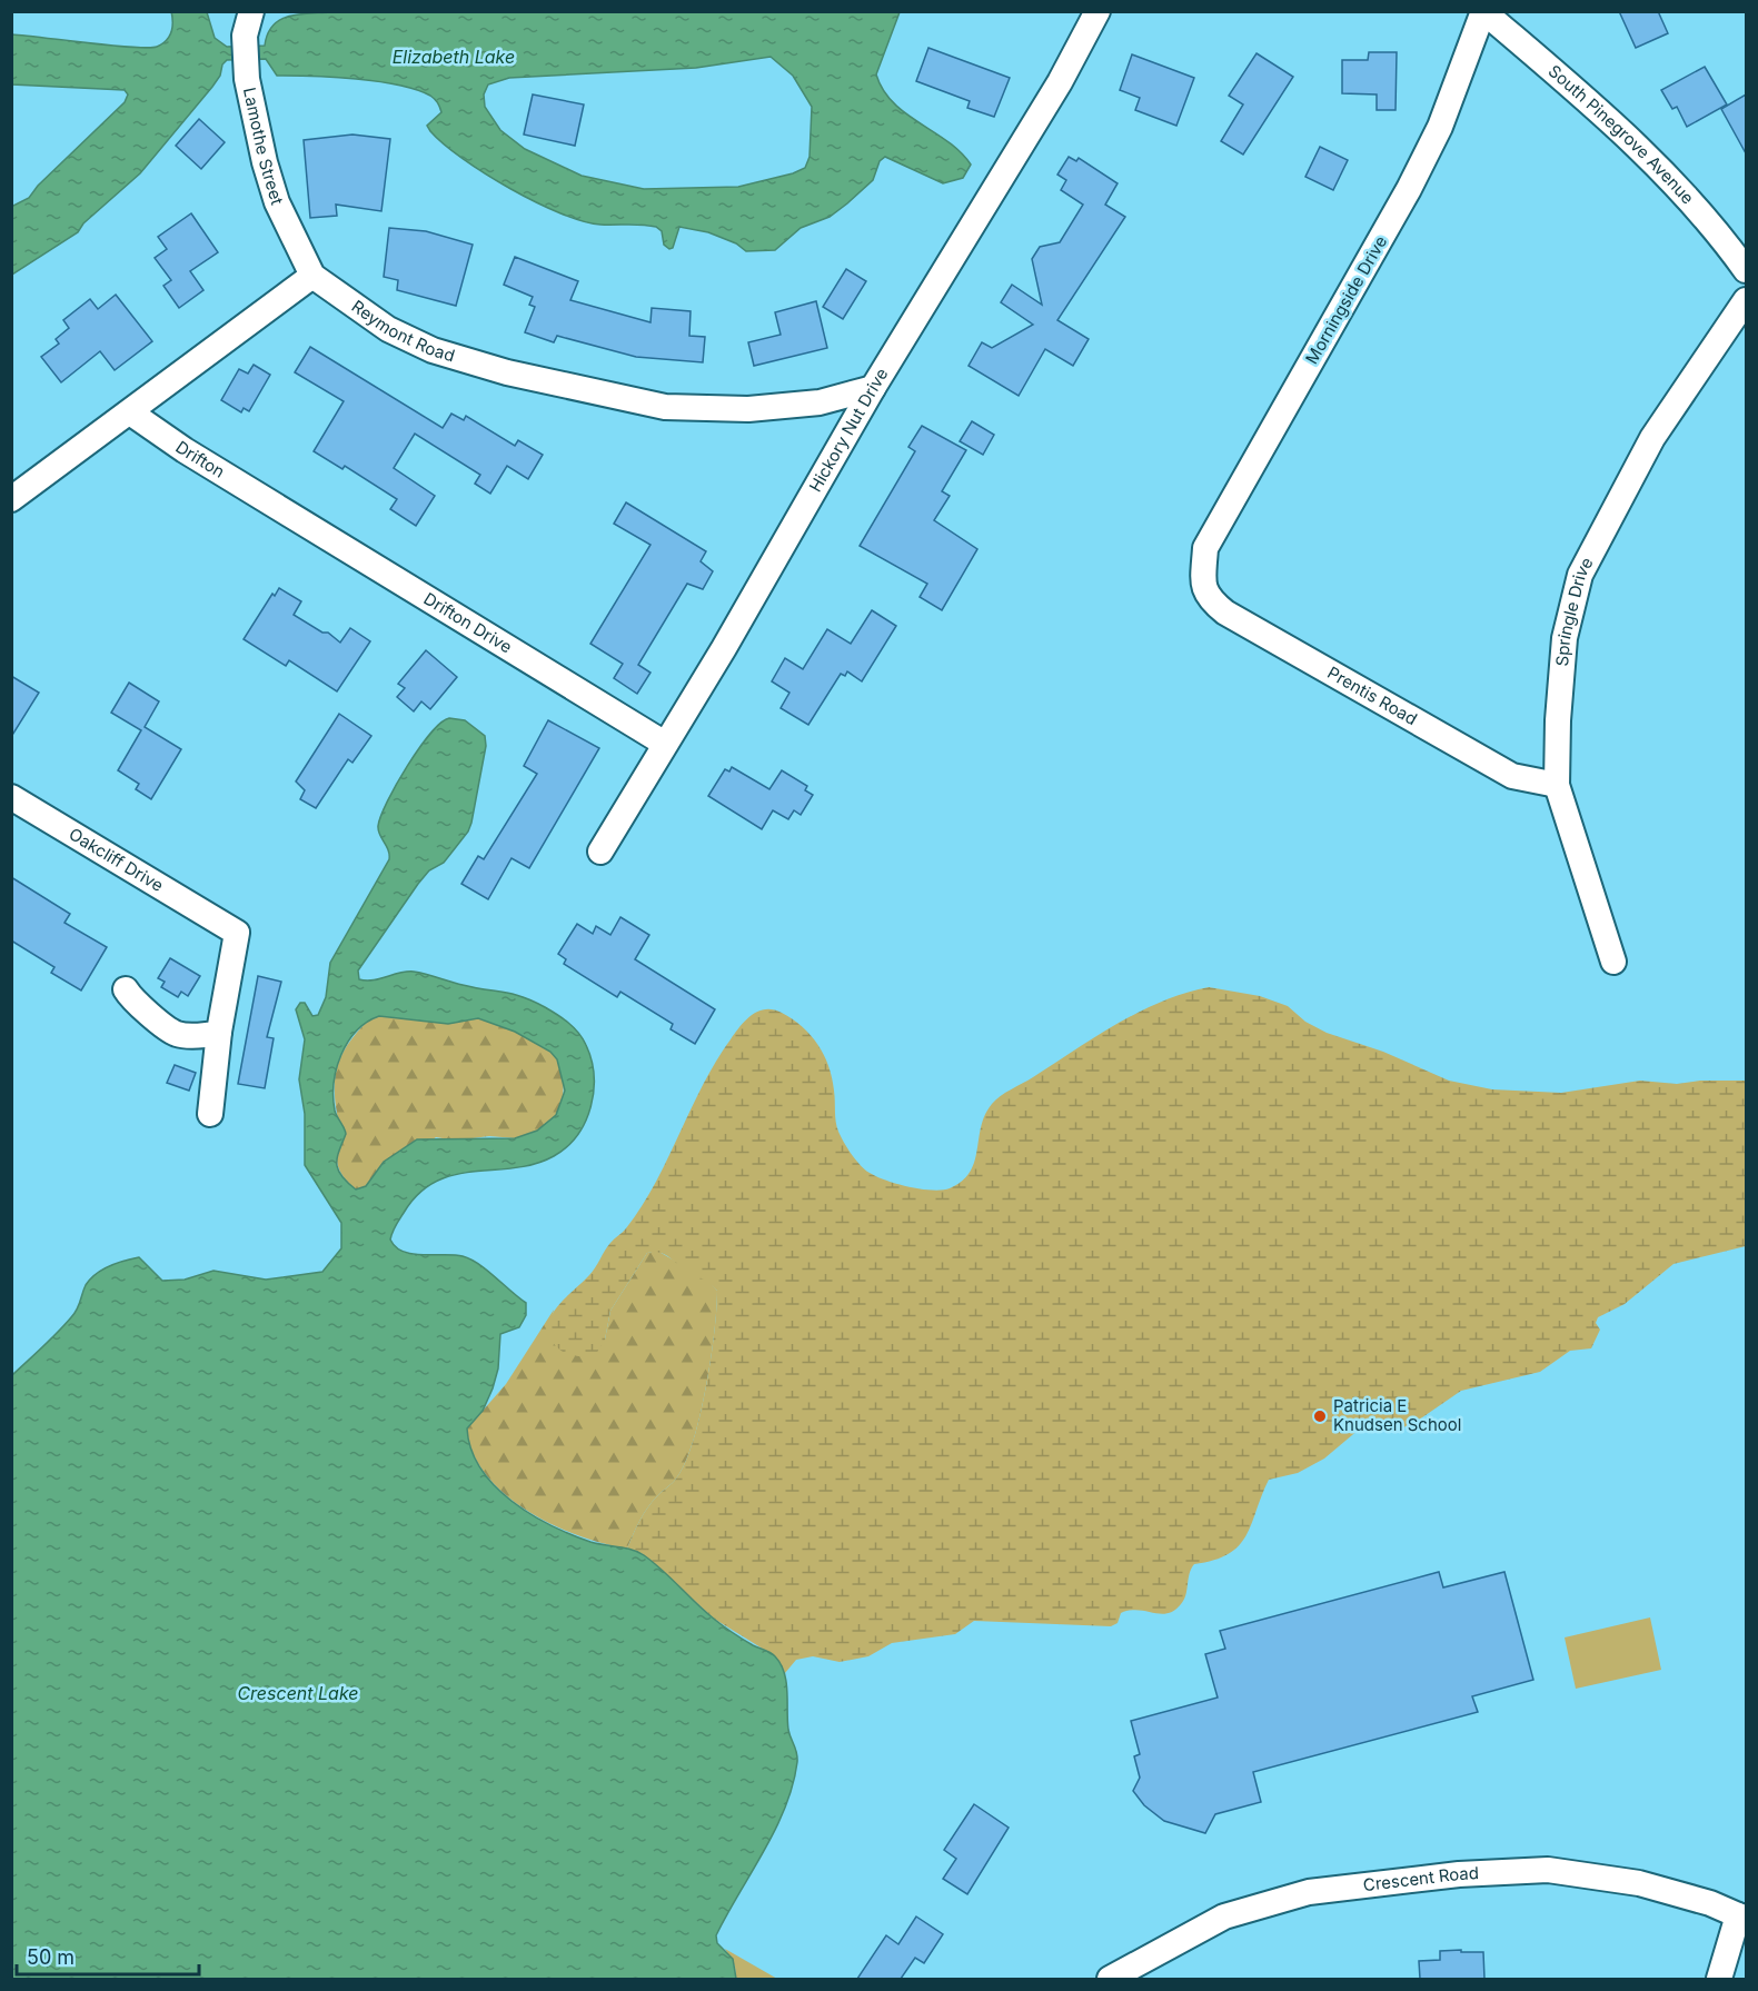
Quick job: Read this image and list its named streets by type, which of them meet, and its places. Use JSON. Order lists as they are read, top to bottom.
{
  "streets": {
    "street": [
      "South Pinegrove Avenue",
      "Lamothe Street",
      "Morningside Drive",
      "Reymont Road",
      "Hickory Nut Drive",
      "Drifton",
      "Springle Drive",
      "Drifton Drive",
      "Prentis Road",
      "Oakcliff Drive",
      "Crescent Road"
    ]
  },
  "crossings": [
    ["South Pinegrove Avenue", "Morningside Drive"],
    ["Lamothe Street", "Reymont Road"],
    ["Morningside Drive", "Prentis Road"],
    ["Reymont Road", "Hickory Nut Drive"],
    ["Hickory Nut Drive", "Drifton Drive"],
    ["Drifton", "Drifton Drive"],
    ["Springle Drive", "Prentis Road"]
  ],
  "water": ["Elizabeth Lake", "Crescent Lake"],
  "places": ["Patricia E Knudsen School"],
  "scale_bar": "50 m"
}
